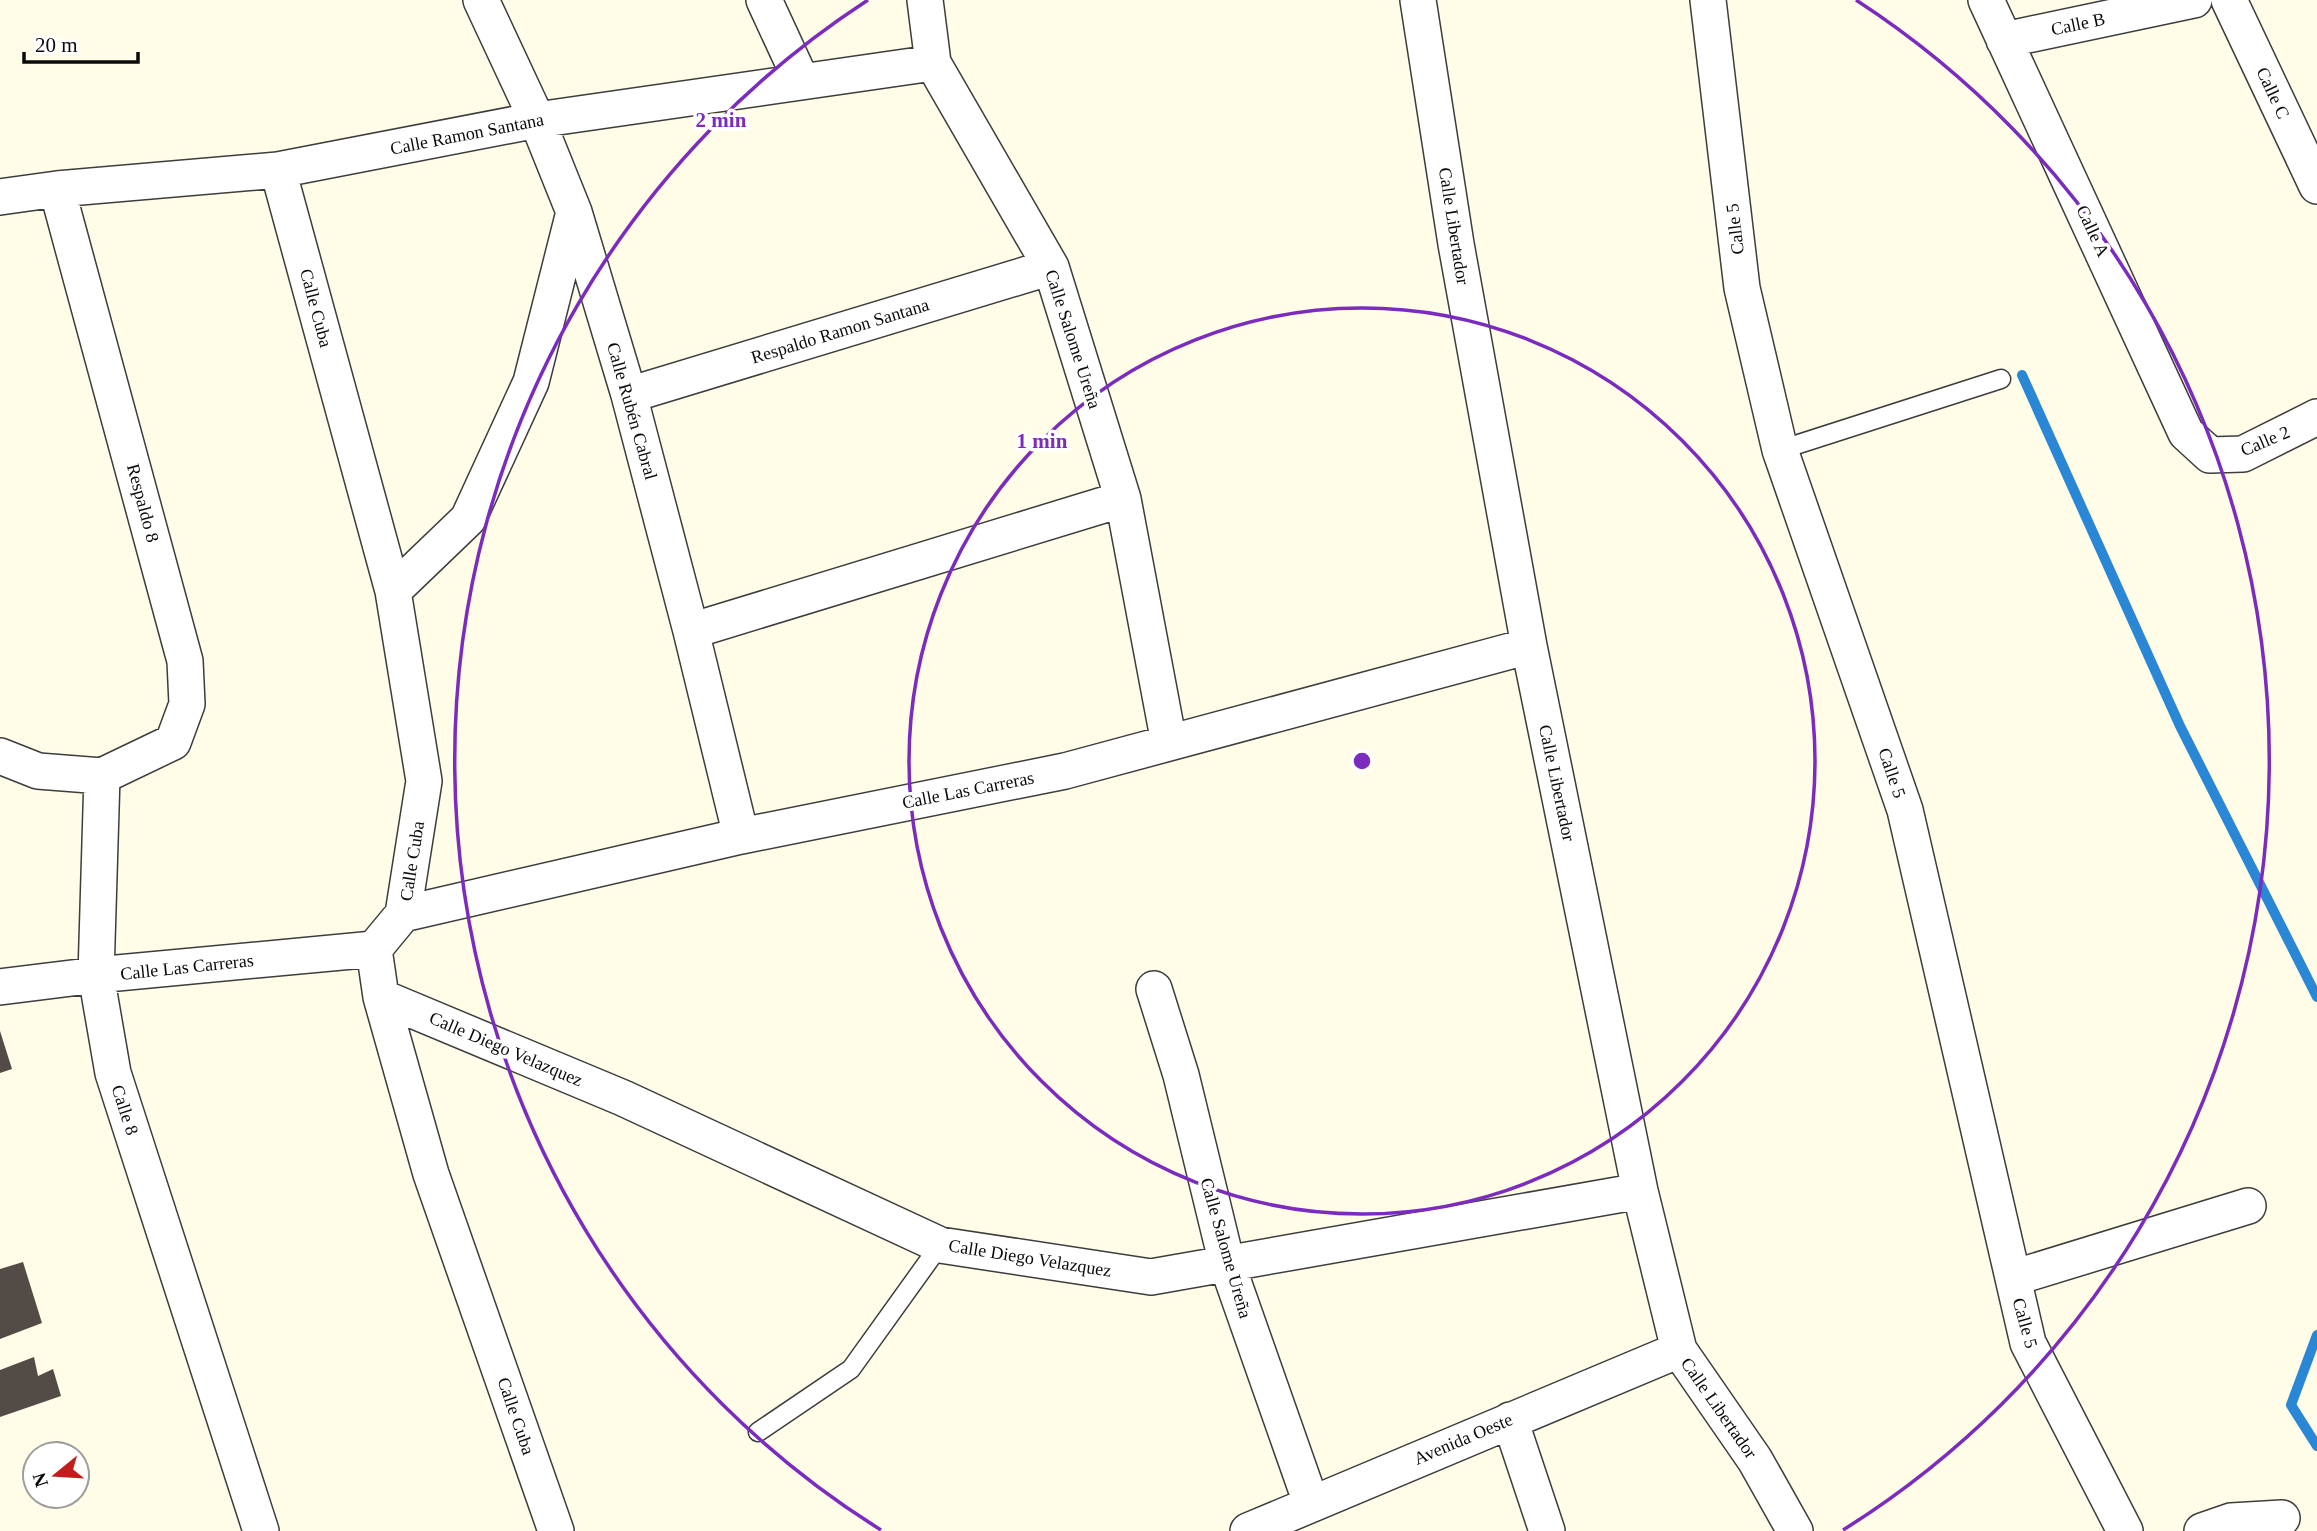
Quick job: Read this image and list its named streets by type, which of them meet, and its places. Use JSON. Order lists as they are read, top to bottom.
{
  "streets": {
    "street": [
      "Calle B",
      "Calle C",
      "Calle Ramon Santana",
      "Calle Libertador",
      "Calle 5",
      "Calle A",
      "Calle Cuba",
      "Respaldo Ramon Santana",
      "Calle Salome Ureña",
      "Calle Rubén Cabral",
      "Calle 2",
      "Respaldo 8",
      "Calle Las Carreras",
      "Calle Diego Velazquez",
      "Calle 8",
      "Avenida Oeste"
    ]
  },
  "crossings": [
    ["Calle B", "Calle A"],
    ["Calle Ramon Santana", "Calle Cuba"],
    ["Calle Ramon Santana", "Calle Salome Ureña"],
    ["Calle Ramon Santana", "Calle Rubén Cabral"],
    ["Calle Ramon Santana", "Respaldo 8"],
    ["Calle Libertador", "Calle Las Carreras"],
    ["Calle Libertador", "Calle Diego Velazquez"],
    ["Calle Libertador", "Avenida Oeste"],
    ["Calle A", "Calle 2"],
    ["Calle Cuba", "Calle Las Carreras"],
    ["Calle Cuba", "Calle Diego Velazquez"],
    ["Respaldo Ramon Santana", "Calle Salome Ureña"],
    ["Respaldo Ramon Santana", "Calle Rubén Cabral"],
    ["Calle Salome Ureña", "Calle Las Carreras"],
    ["Calle Salome Ureña", "Calle Diego Velazquez"],
    ["Calle Salome Ureña", "Avenida Oeste"],
    ["Calle Rubén Cabral", "Calle Las Carreras"],
    ["Respaldo 8", "Calle 8"],
    ["Calle Las Carreras", "Calle 8"]
  ],
  "scale_bar": "20 m",
  "north": "left",
  "rings": ["2 min", "1 min"]
}
